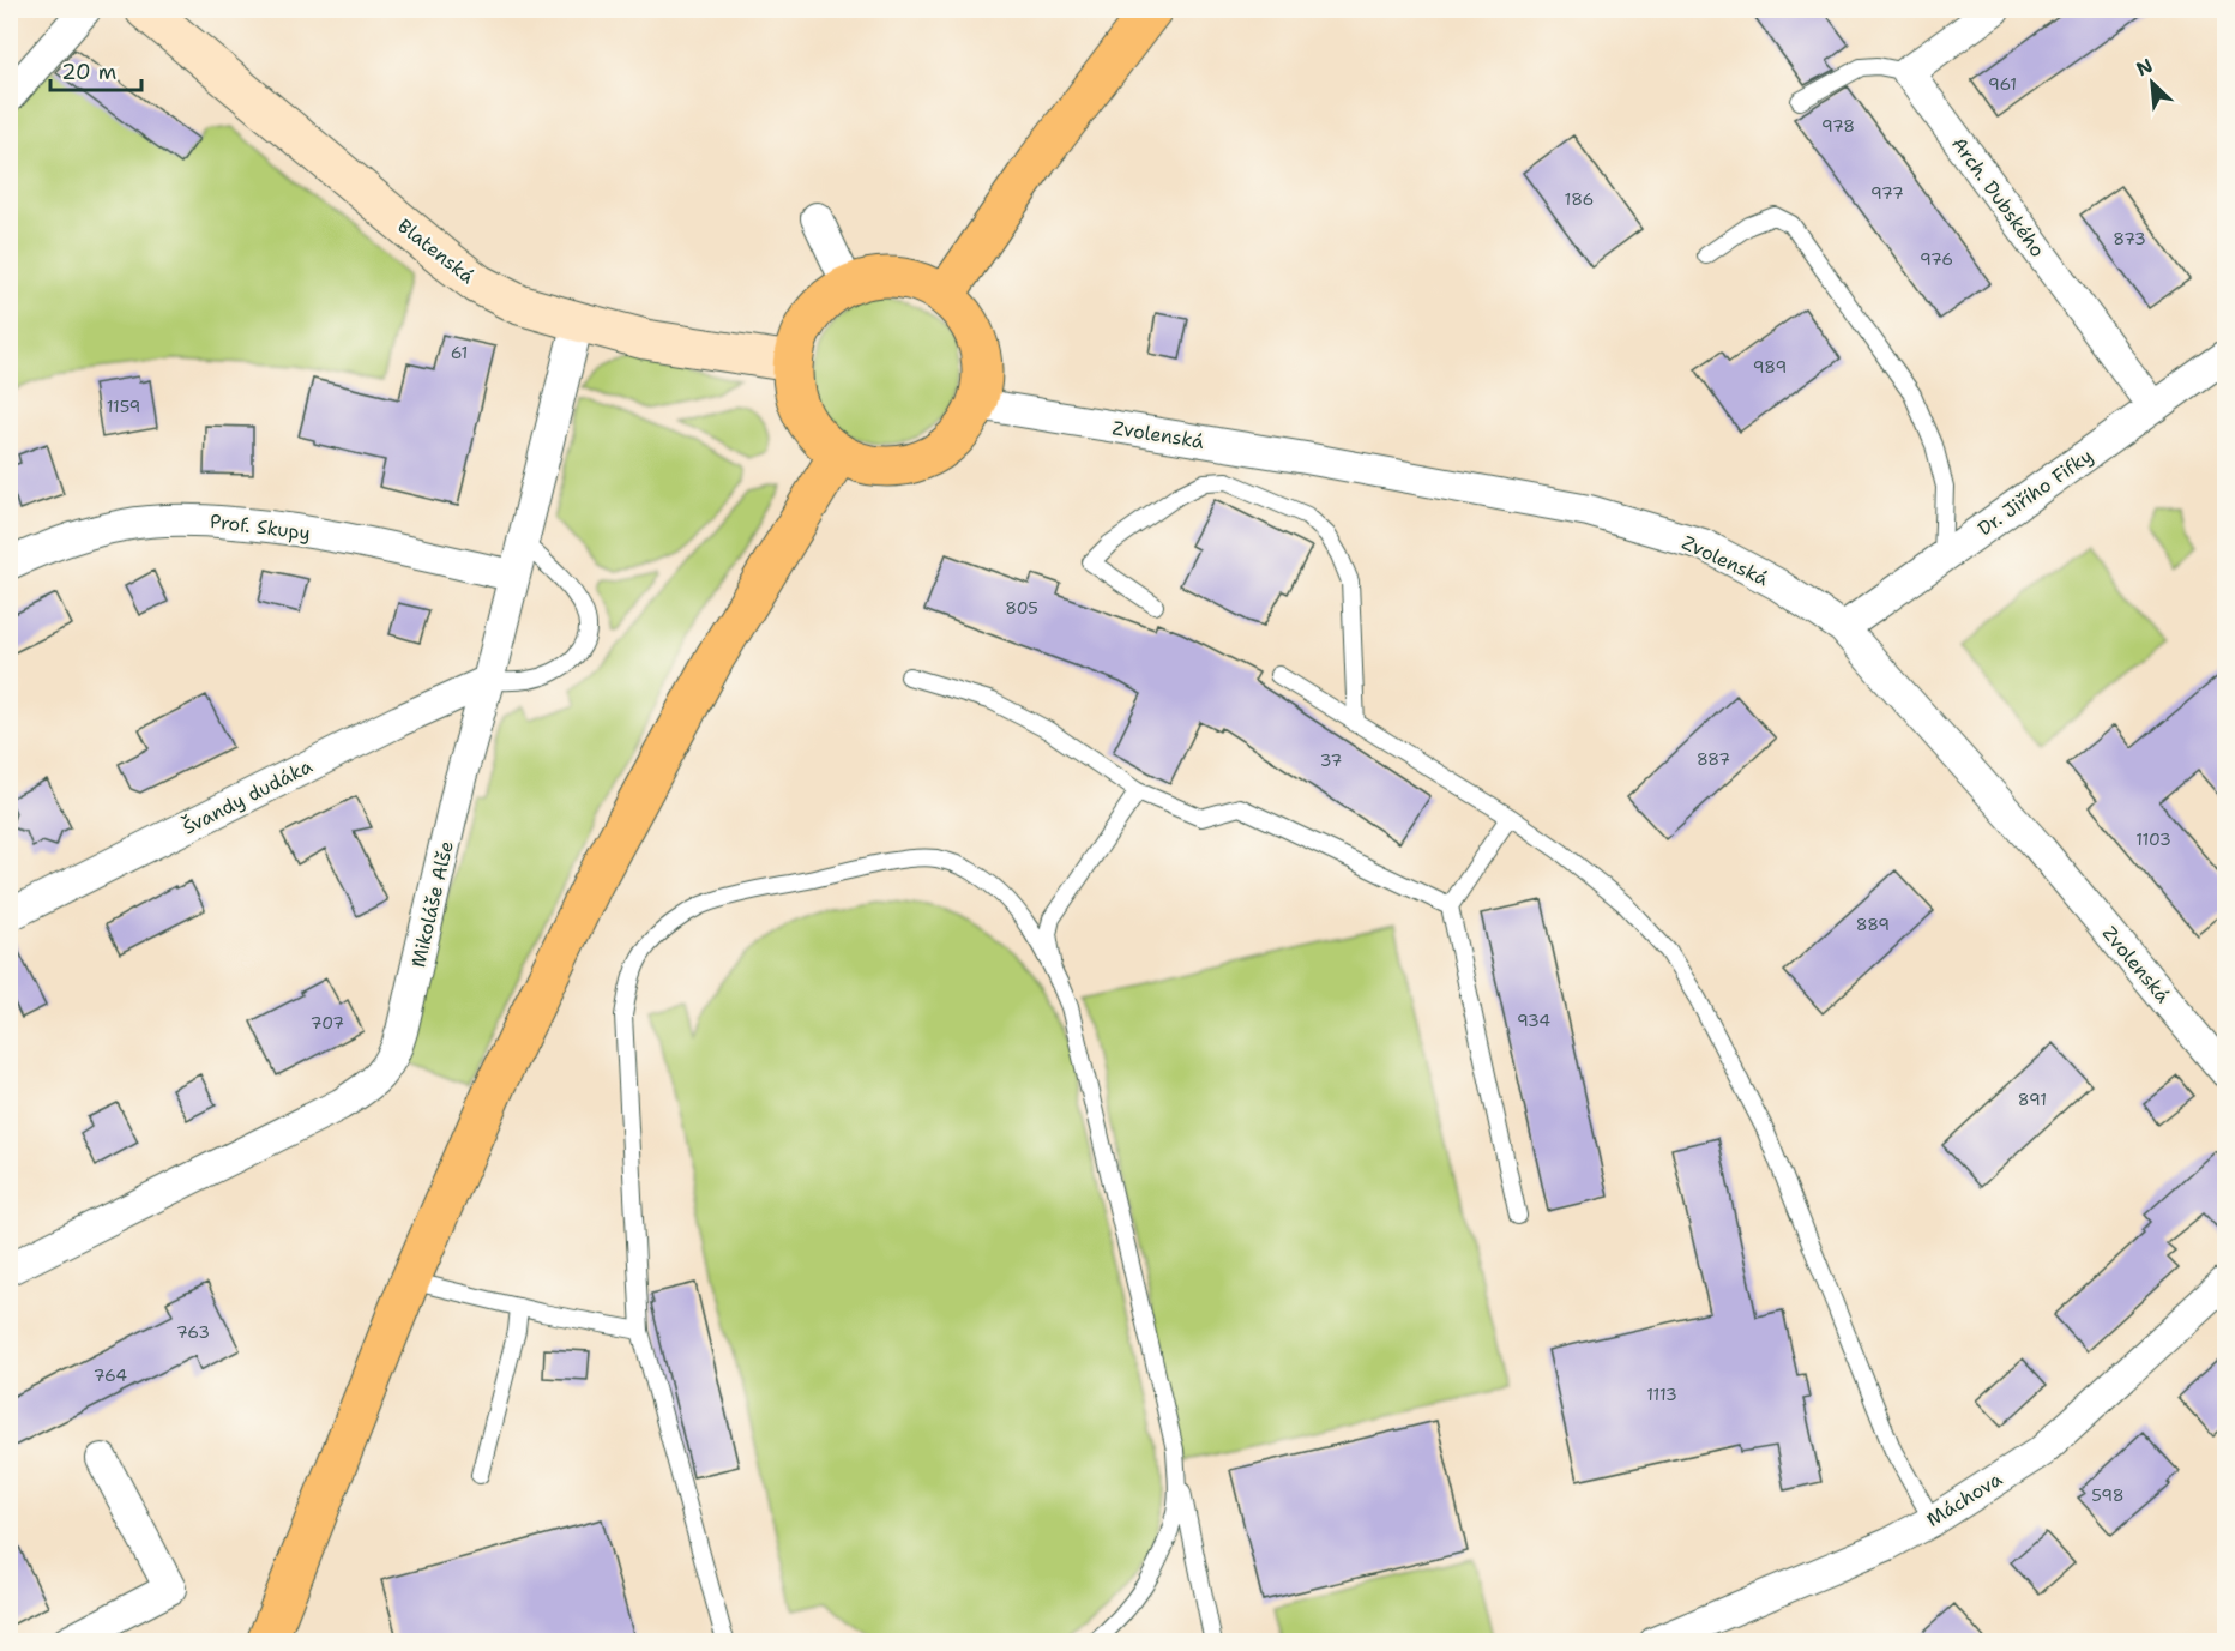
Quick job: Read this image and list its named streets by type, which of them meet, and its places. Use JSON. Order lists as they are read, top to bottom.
{
  "streets": {
    "street": [
      "Arch. Dubského",
      "Blatenská",
      "Zvolenská",
      "Dr. Jiřího Fifky",
      "Prof. Skupy",
      "Švandy dudáka",
      "Mikoláše Alše",
      "Máchova"
    ]
  },
  "crossings": [
    ["Arch. Dubského", "Dr. Jiřího Fifky"],
    ["Blatenská", "Zvolenská"],
    ["Blatenská", "Mikoláše Alše"],
    ["Zvolenská", "Dr. Jiřího Fifky"],
    ["Prof. Skupy", "Mikoláše Alše"],
    ["Švandy dudáka", "Mikoláše Alše"]
  ],
  "house_numbers": [
    "961",
    "978",
    "977",
    "186",
    "873",
    "976",
    "61",
    "989",
    "1159",
    "805",
    "887",
    "37",
    "1103",
    "889",
    "934",
    "707",
    "891",
    "763",
    "764",
    "1113",
    "598"
  ],
  "scale_bar": "20 m",
  "north": "top left"
}
